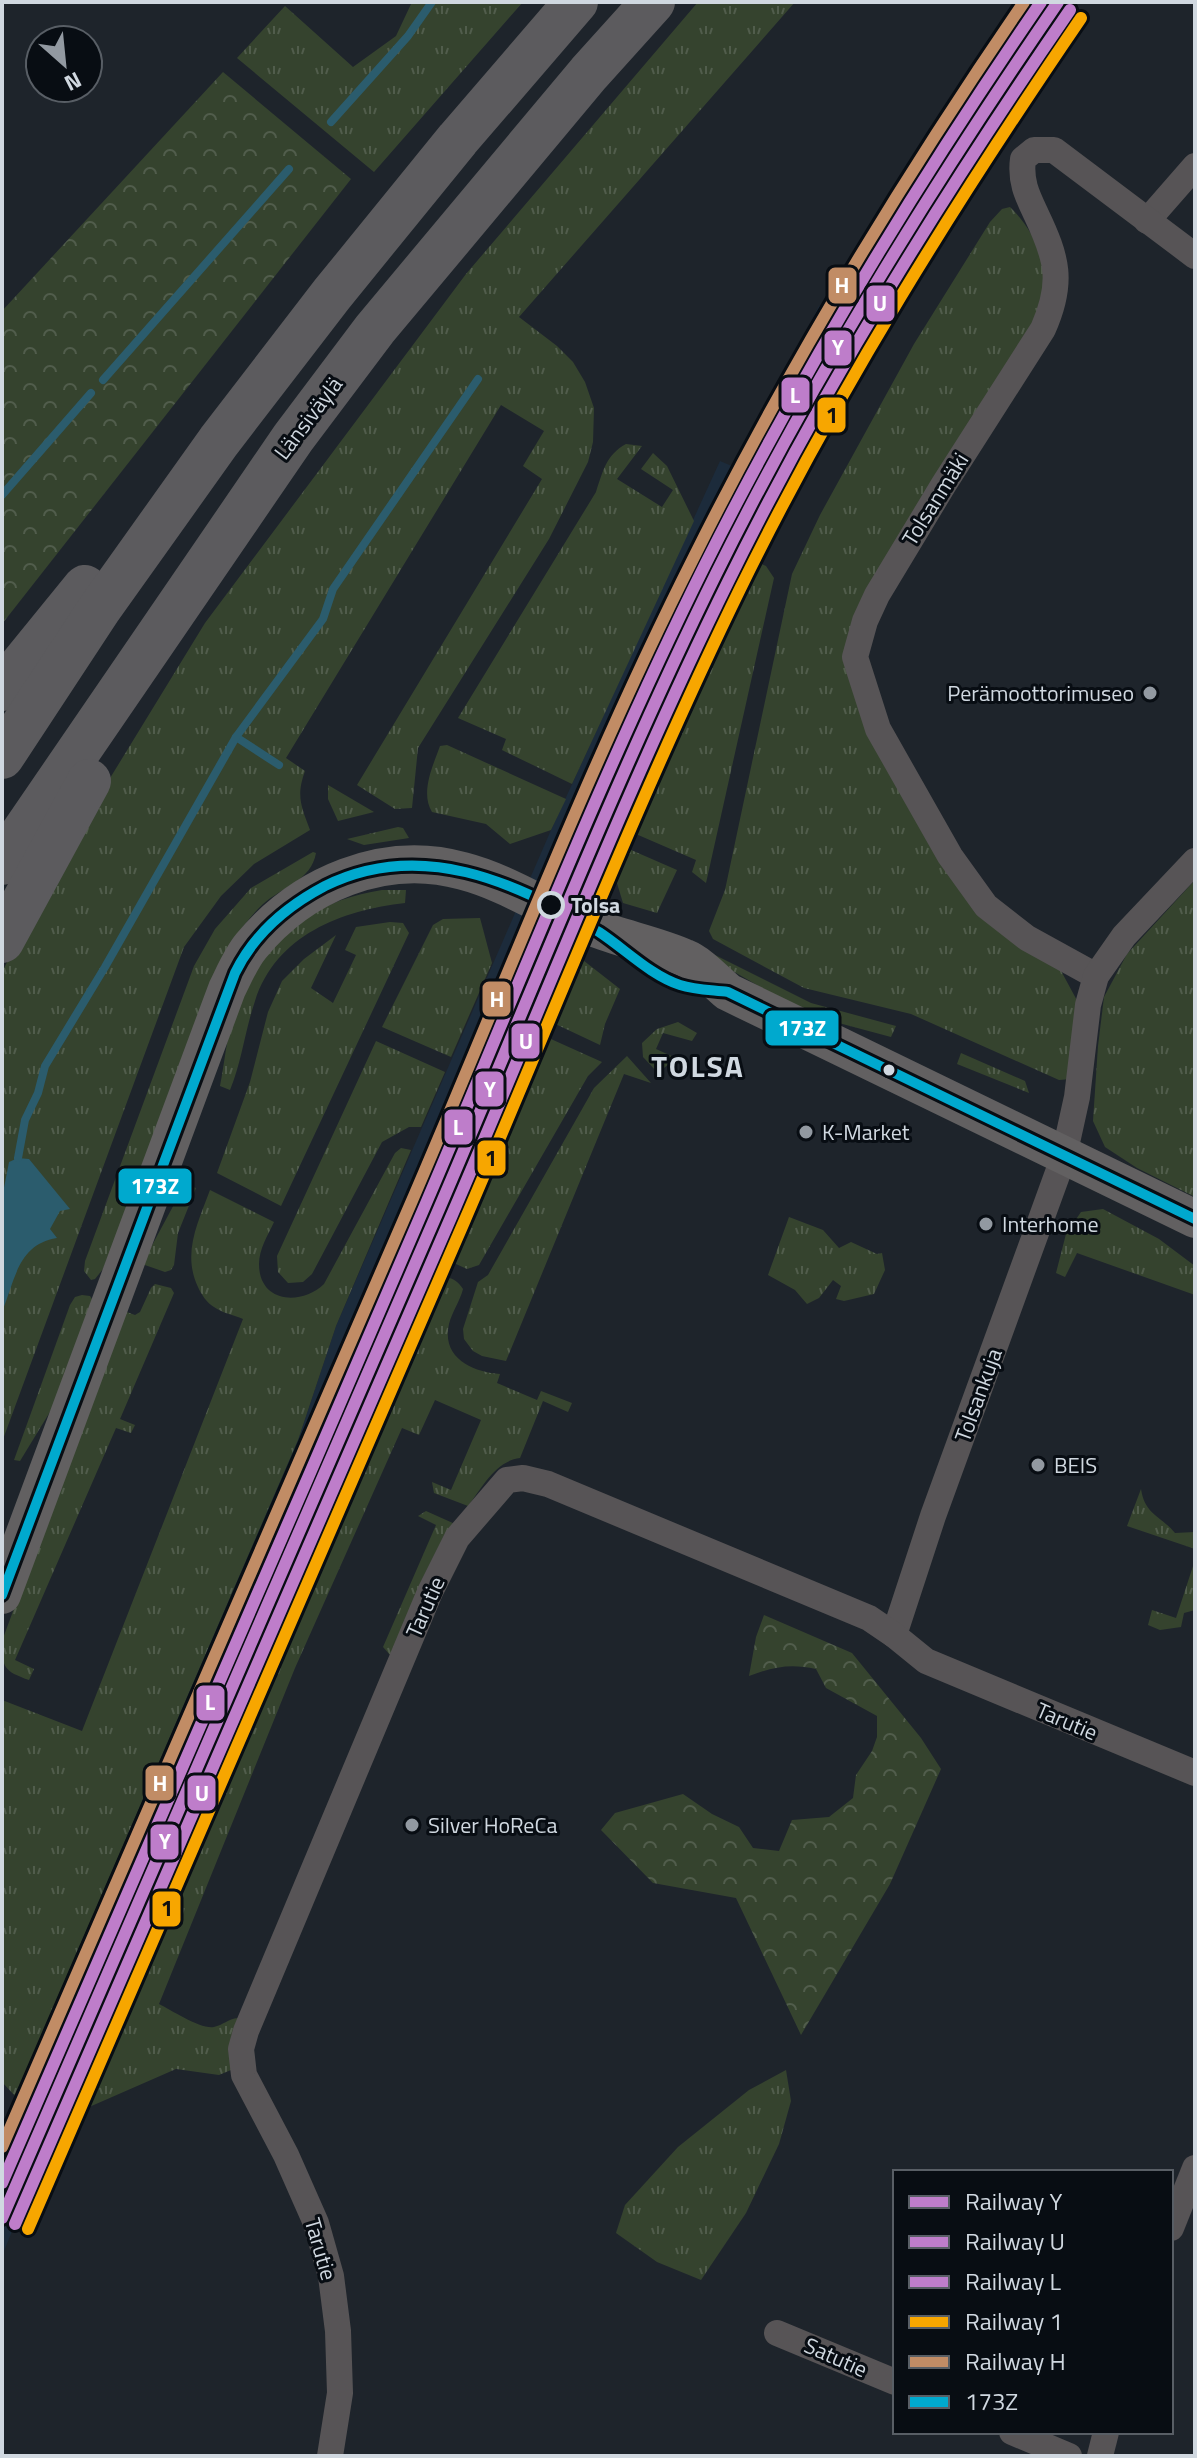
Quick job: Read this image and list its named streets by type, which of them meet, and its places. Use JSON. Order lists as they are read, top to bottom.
{
  "streets": {
    "highway": ["Länsiväylä"],
    "street": [
      "Tolsanmäki",
      "Tolsankuja",
      "Tarutie",
      "Satutie"
    ]
  },
  "crossings": [
    ["Tolsanmäki", "Tolsankuja"],
    ["Tolsankuja", "Tarutie"]
  ],
  "districts": ["TOLSA"],
  "places": [
    "Perämoottorimuseo",
    "Tolsa",
    "K-Market",
    "Interhome",
    "BEIS",
    "Silver HoReCa"
  ],
  "lines": [
    "rail line Y",
    "rail line L",
    "rail line H",
    "rail line U",
    "rail line 1",
    "transit line 173Z"
  ],
  "legend": [
    "Railway Y",
    "Railway U",
    "Railway L",
    "Railway 1",
    "Railway H",
    "173Z"
  ],
  "north": "bottom right"
}
